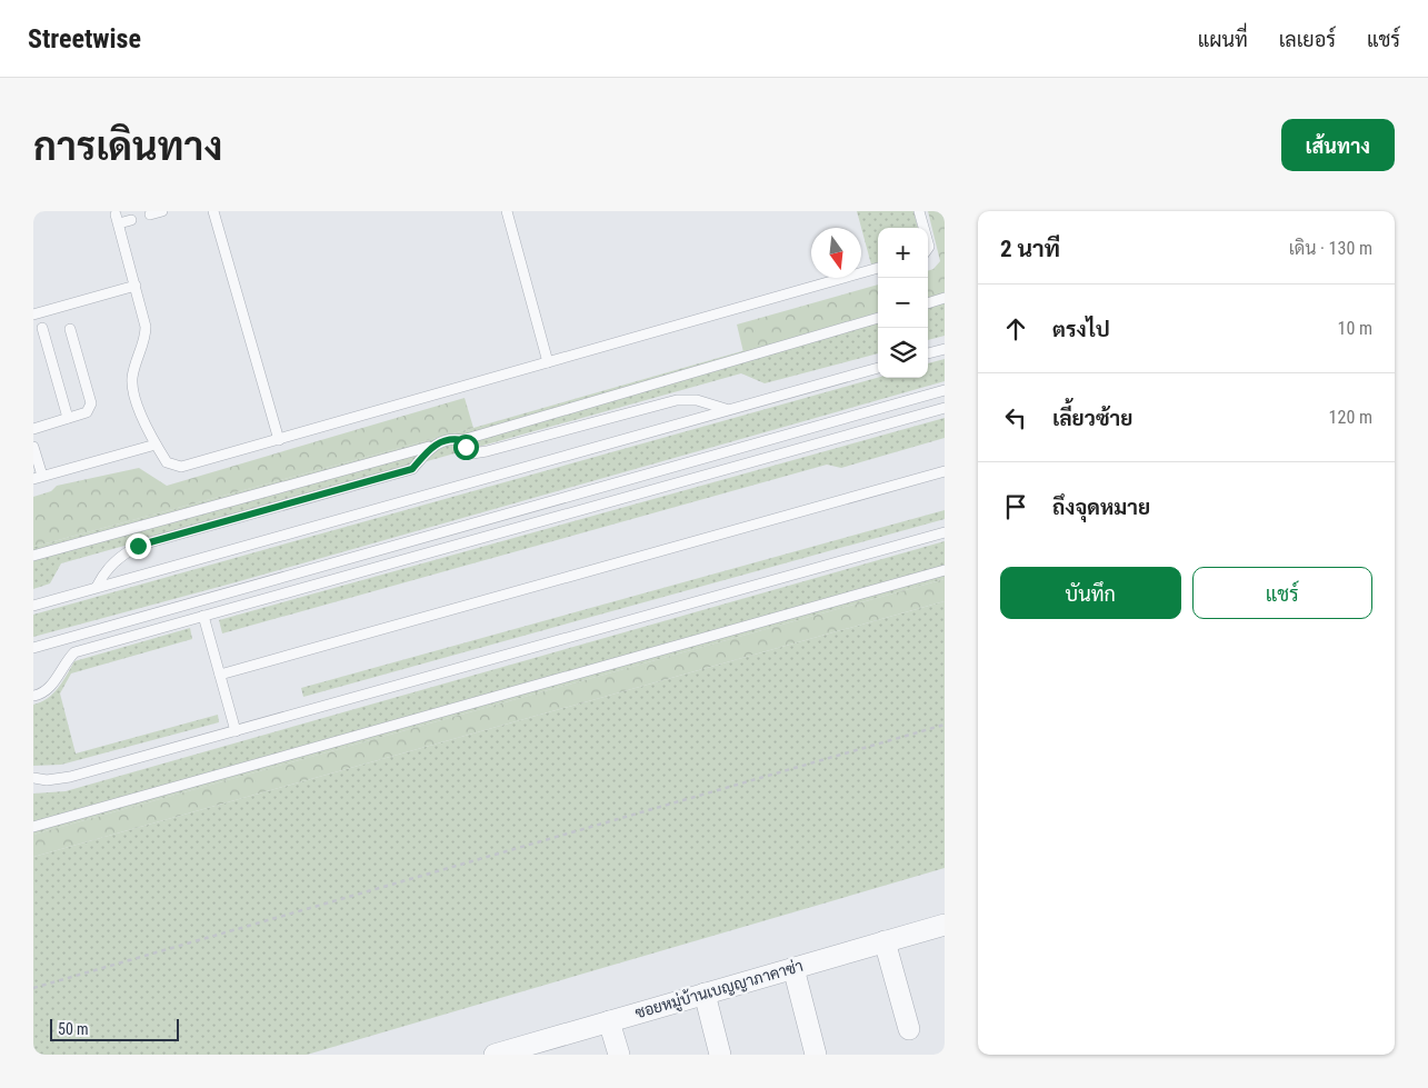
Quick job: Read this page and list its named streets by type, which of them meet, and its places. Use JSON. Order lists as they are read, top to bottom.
{
  "streets": {
    "street": ["ซอยหมู่บ้านเบญญาภาคาซ่า"]
  },
  "scale_bar": "50 m",
  "north": "bottom",
  "page": {
    "header": "Streetwise",
    "nav": ["แผนที่", "เลเยอร์", "แชร์"],
    "title": "การเดินทาง",
    "buttons": [
      "เส้นทาง",
      ["บันทึก", "แชร์"]
    ],
    "heading": ["2 นาที", "เดิน · 130 m"],
    "map_buttons": ["+", "−"],
    "list": [
      ["ตรงไป", "10 m"],
      ["เลี้ยวซ้าย", "120 m"],
      "ถึงจุดหมาย"
    ],
    "scale": "50 m"
  }
}
